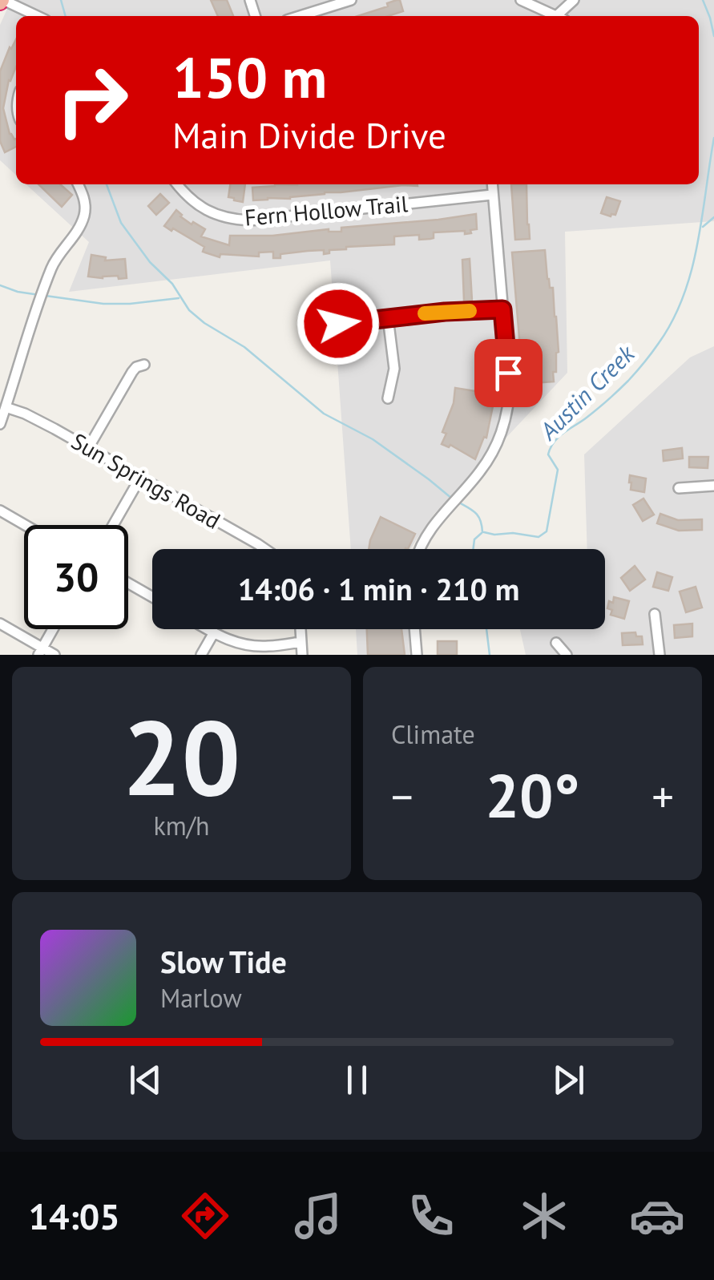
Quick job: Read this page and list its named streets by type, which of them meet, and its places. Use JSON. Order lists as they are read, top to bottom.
{
  "streets": {
    "street": ["Fern Hollow Trail", "Sun Springs Road"]
  },
  "water": ["Austin Creek"],
  "page": {
    "turn": ["150 m", "Main Divide Drive"],
    "limit": "30",
    "trip": "14:06 · 1 min · 210 m",
    "tile": [
      ["20", "km/h"],
      "Climate"
    ],
    "heat": ["−", "20°", "+"],
    "song": ["Slow Tide", "Marlow"],
    "tabs": "14:05"
  }
}
